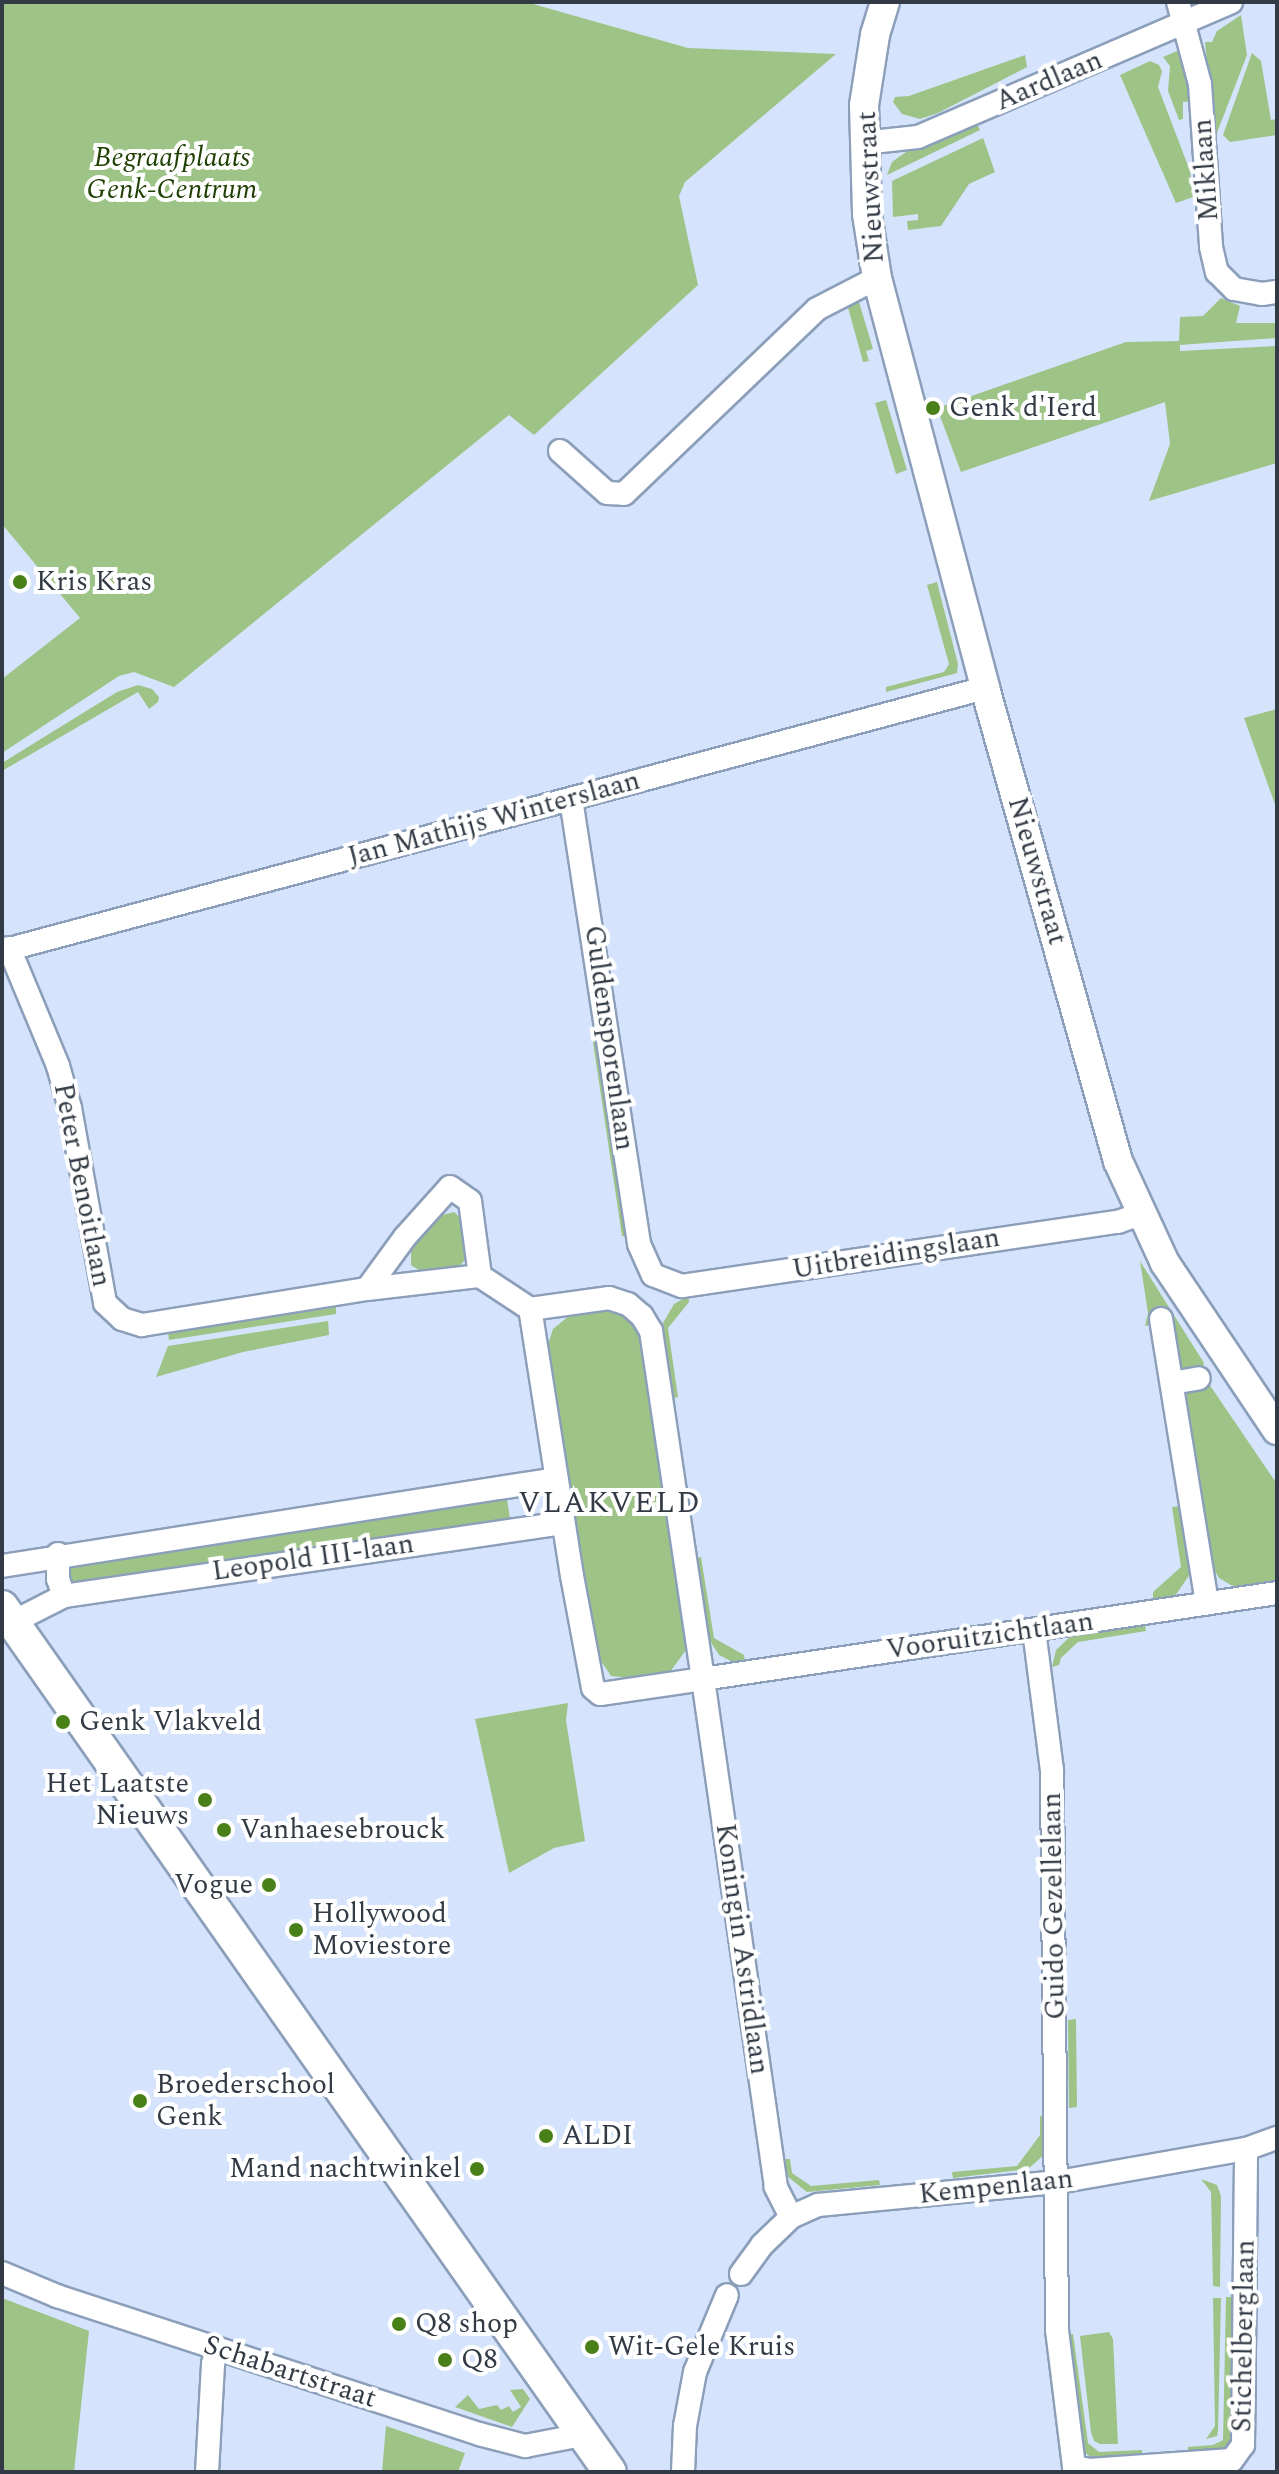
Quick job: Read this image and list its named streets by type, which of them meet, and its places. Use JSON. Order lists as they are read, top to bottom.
{
  "streets": {
    "street": [
      "Aardlaan",
      "Miklaan",
      "Nieuwstraat",
      "Jan Mathijs Winterslaan",
      "Guldensporenlaan",
      "Peter Benoitlaan",
      "Uitbreidingslaan",
      "Leopold III-laan",
      "Vooruitzichtlaan",
      "Guido Gezellelaan",
      "Koningin Astridlaan",
      "Kempenlaan",
      "Stichelberglaan",
      "Schabartstraat"
    ]
  },
  "crossings": [
    ["Aardlaan", "Miklaan"],
    ["Aardlaan", "Nieuwstraat"],
    ["Nieuwstraat", "Jan Mathijs Winterslaan"],
    ["Nieuwstraat", "Uitbreidingslaan"],
    ["Jan Mathijs Winterslaan", "Guldensporenlaan"],
    ["Jan Mathijs Winterslaan", "Peter Benoitlaan"],
    ["Guldensporenlaan", "Uitbreidingslaan"],
    ["Leopold III-laan", "Vooruitzichtlaan"],
    ["Vooruitzichtlaan", "Guido Gezellelaan"],
    ["Vooruitzichtlaan", "Koningin Astridlaan"],
    ["Guido Gezellelaan", "Kempenlaan"],
    ["Guido Gezellelaan", "Stichelberglaan"],
    ["Koningin Astridlaan", "Kempenlaan"],
    ["Kempenlaan", "Stichelberglaan"]
  ],
  "districts": ["VLAKVELD"],
  "parks": ["Begraafplaats Genk-Centrum"],
  "places": [
    "Genk d'Ierd",
    "Kris Kras",
    "Genk Vlakveld",
    "Het Laatste Nieuws",
    "Vanhaesebrouck",
    "Vogue",
    "Hollywood Moviestore",
    "Broederschool Genk",
    "ALDI",
    "Mand nachtwinkel",
    "Q8 shop",
    "Wit-Gele Kruis",
    "Q8"
  ]
}
